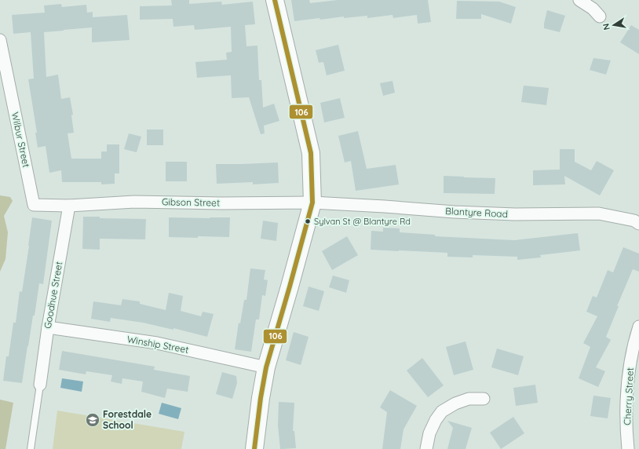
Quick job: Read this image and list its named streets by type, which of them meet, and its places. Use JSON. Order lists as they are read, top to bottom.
{
  "streets": {
    "street": [
      "Wilbur Street",
      "Gibson Street",
      "Blantyre Road",
      "Goodhue Street",
      "Winship Street",
      "Cherry Street"
    ]
  },
  "crossings": [
    ["Wilbur Street", "Gibson Street"],
    ["Wilbur Street", "Goodhue Street"],
    ["Gibson Street", "Blantyre Road"],
    ["Gibson Street", "Goodhue Street"],
    ["Goodhue Street", "Winship Street"]
  ],
  "places": {
    "other": ["Sylvan St @ Blantyre Rd"],
    "school or university": ["Forestdale School"]
  },
  "lines": ["transit line 106"],
  "north": "left"
}
